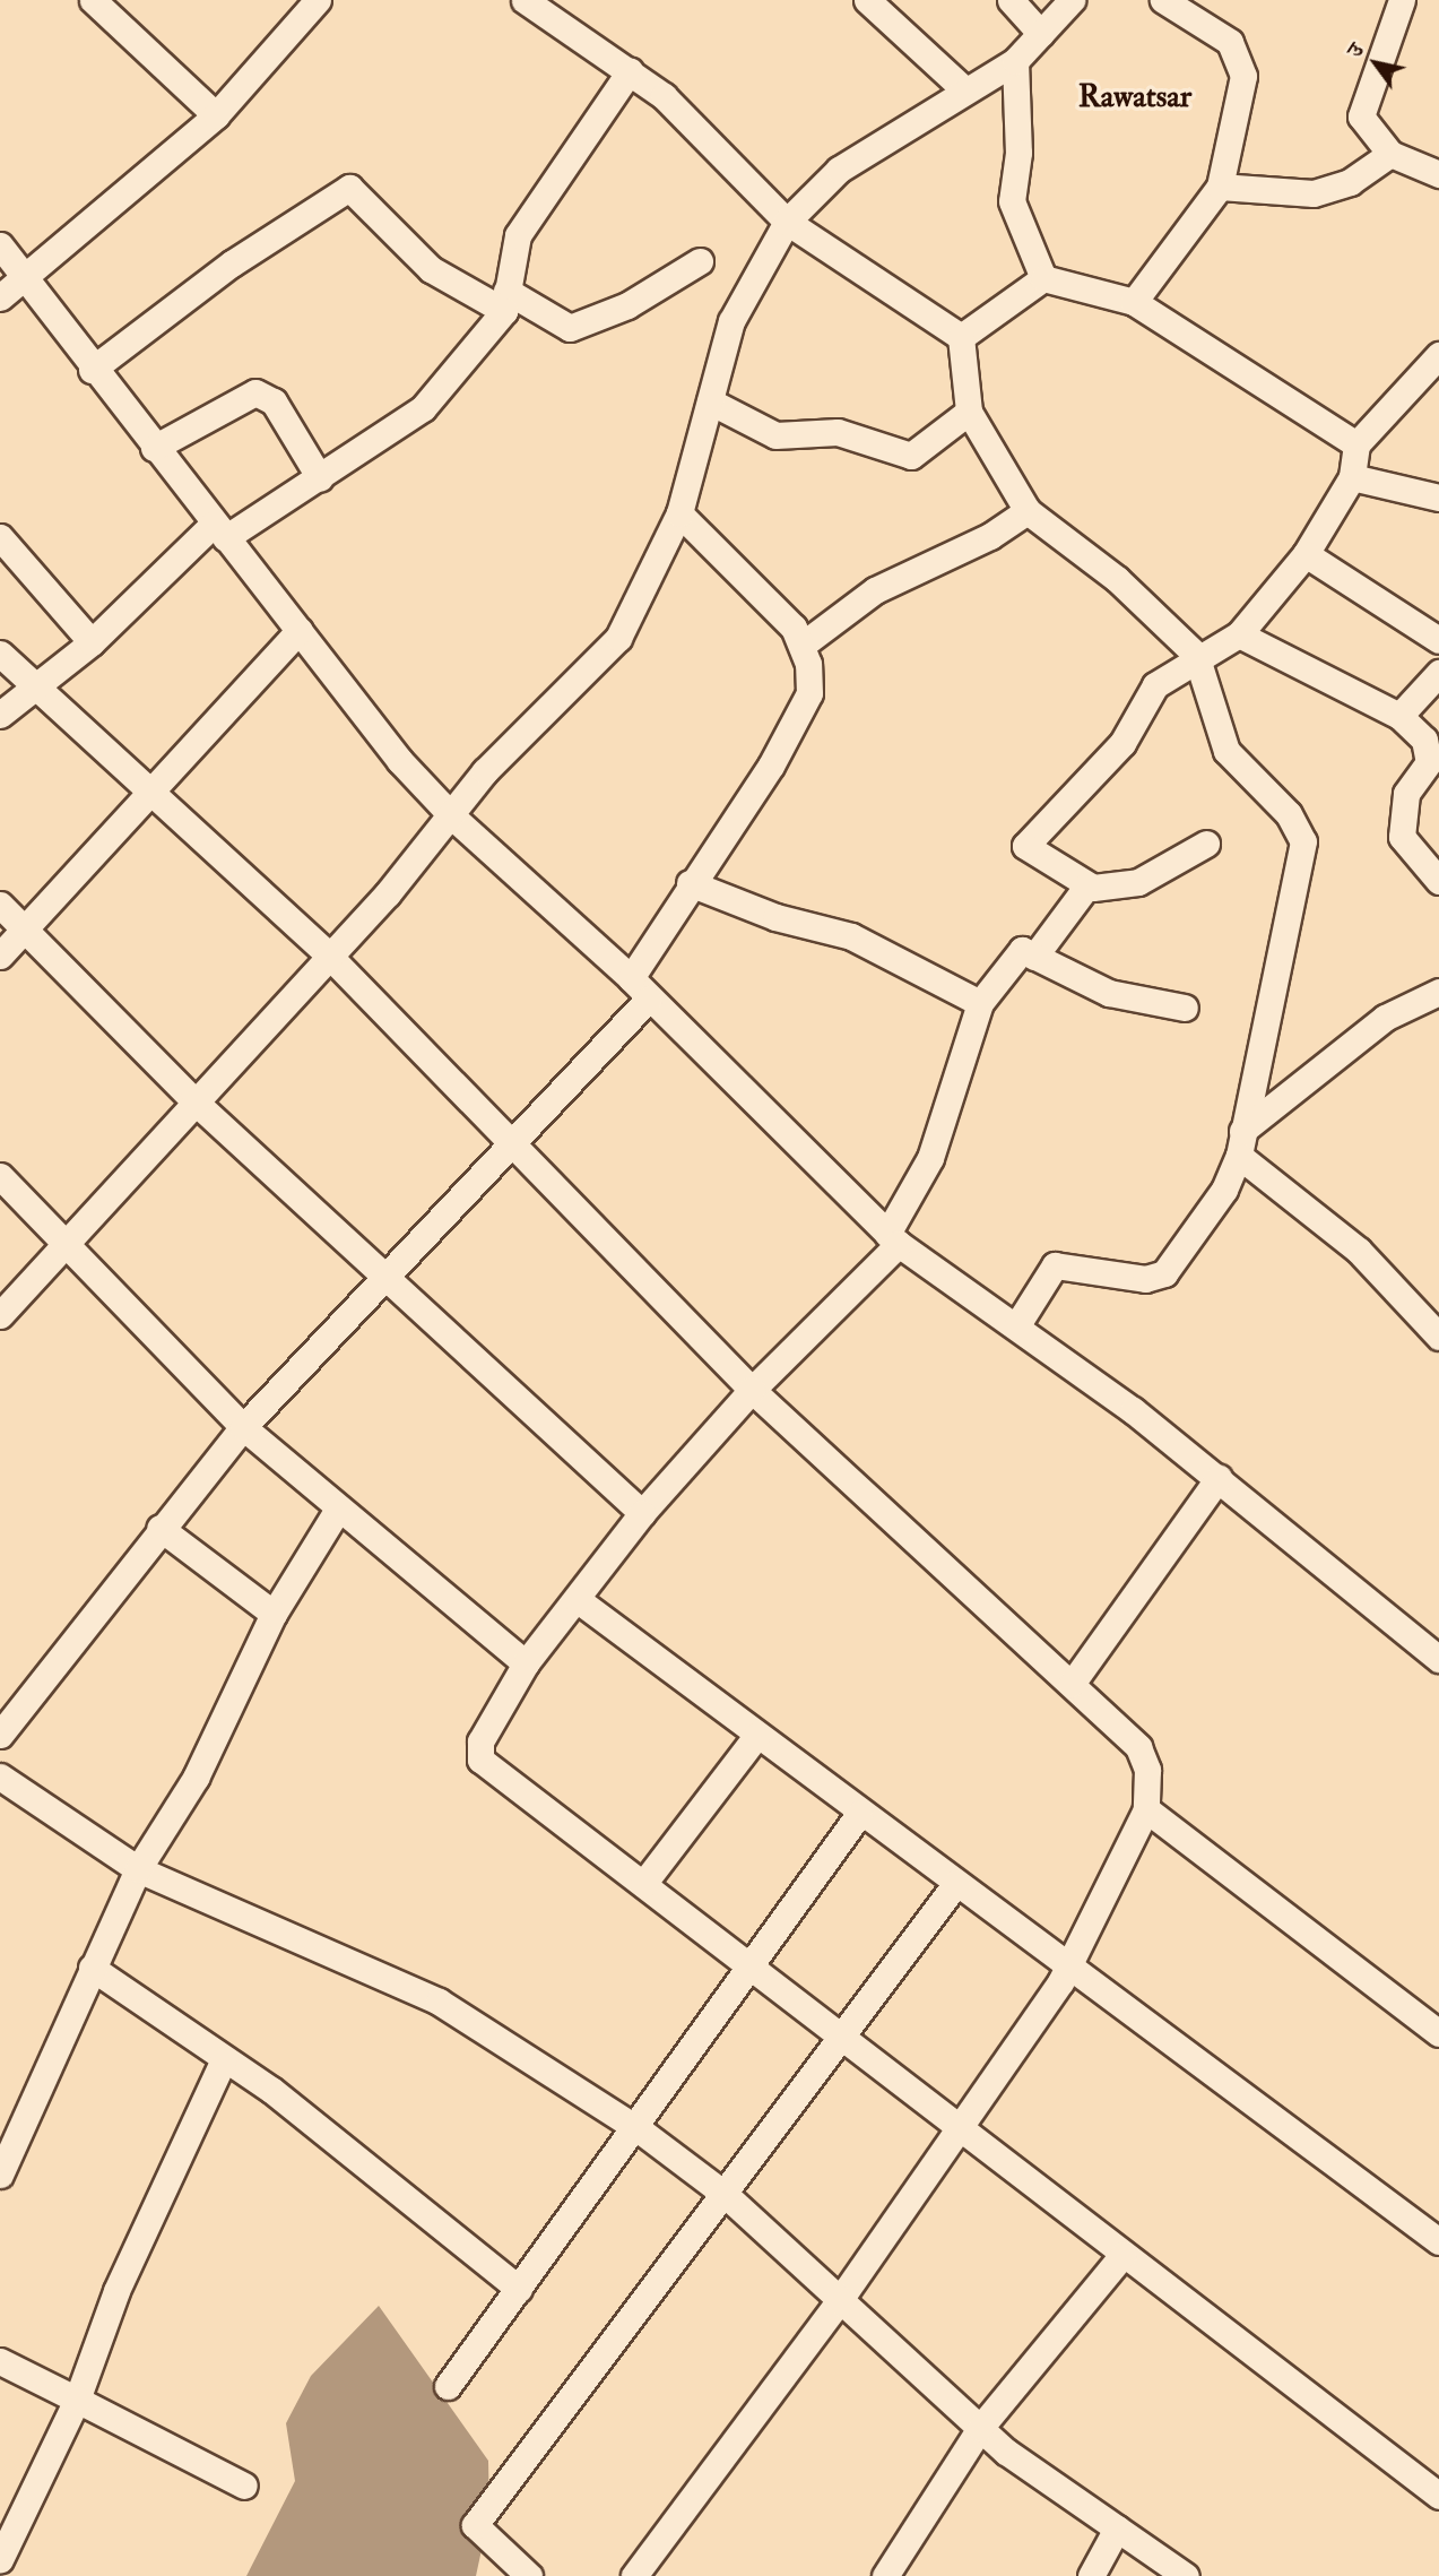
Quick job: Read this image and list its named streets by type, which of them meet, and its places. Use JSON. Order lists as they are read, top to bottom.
{
  "districts": ["Rawatsar"],
  "north": "top left"
}
